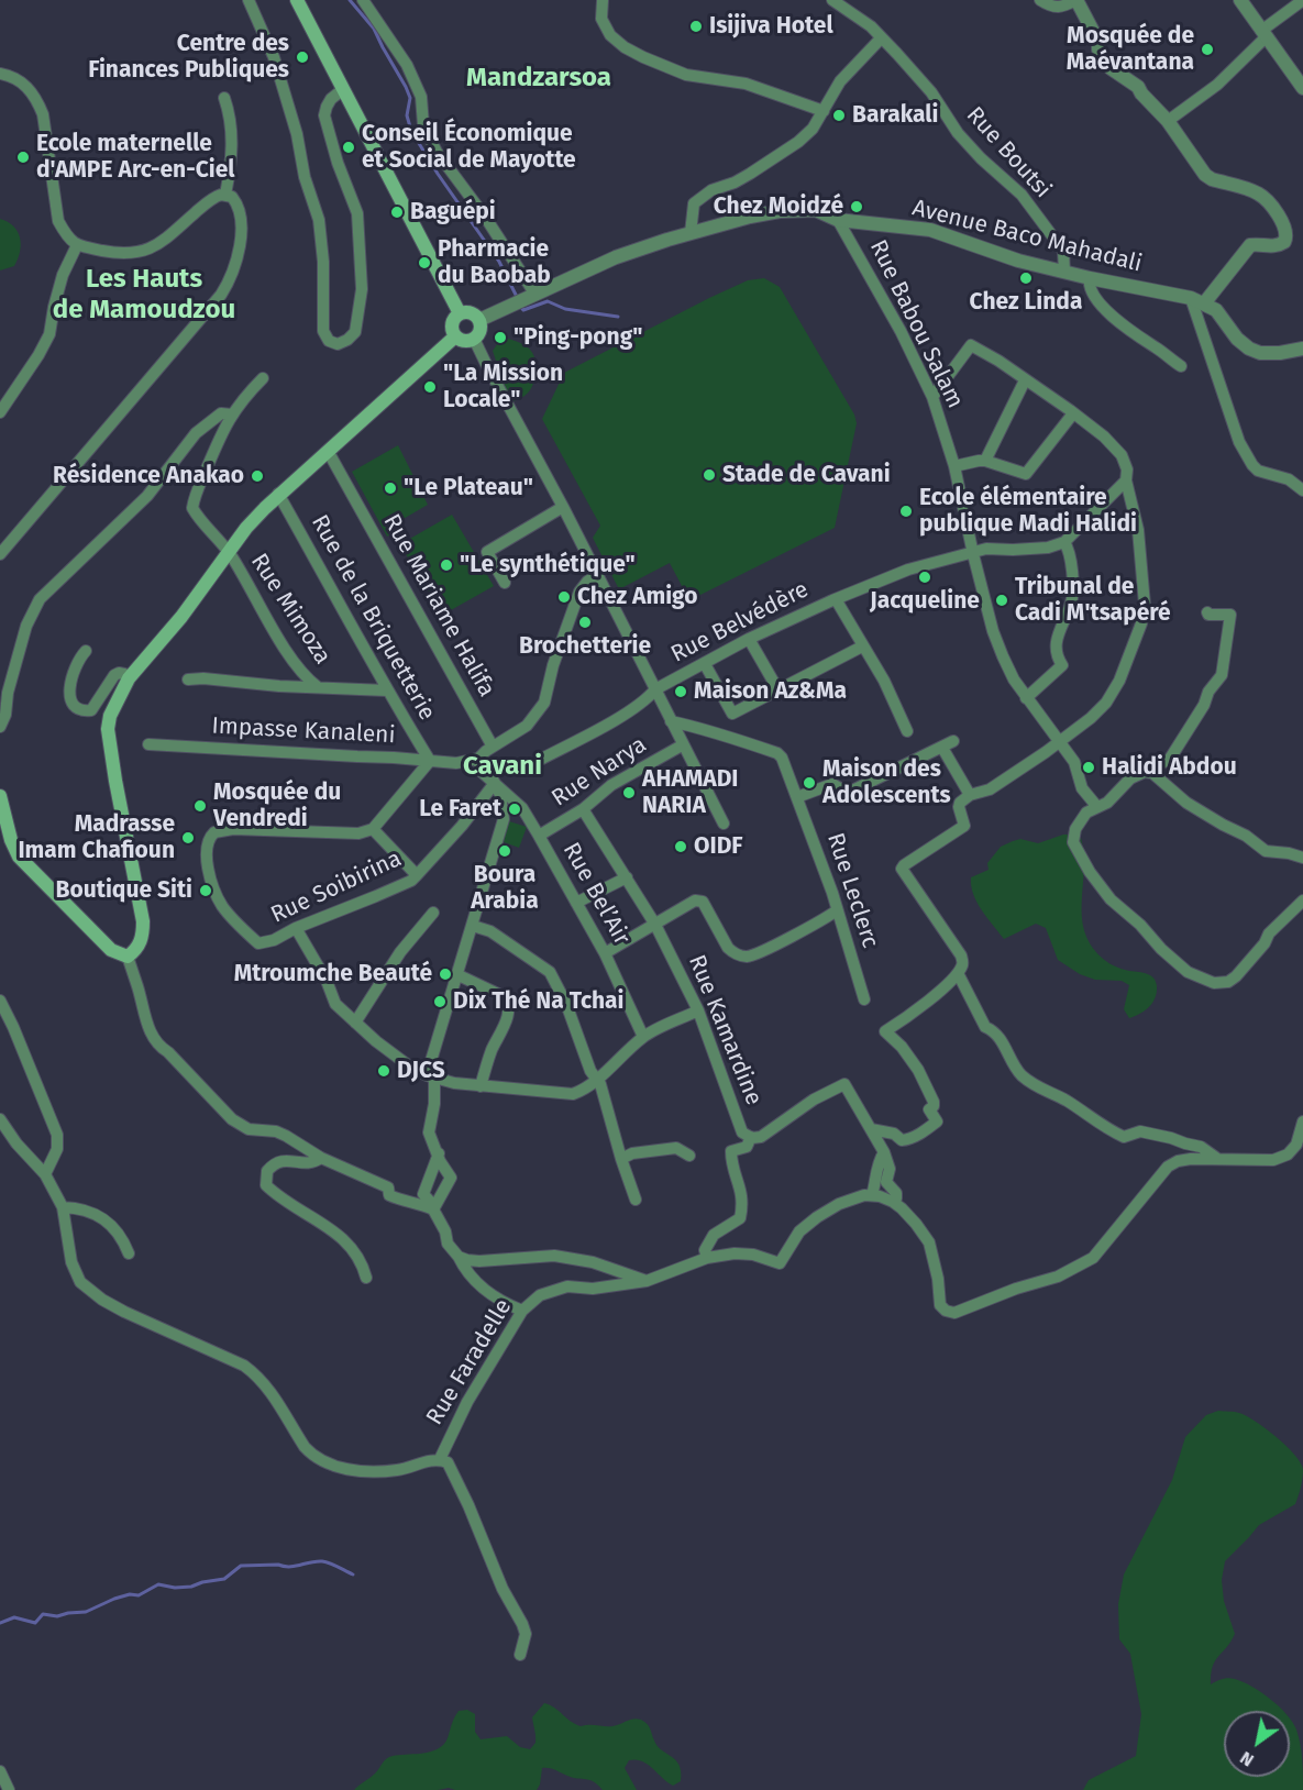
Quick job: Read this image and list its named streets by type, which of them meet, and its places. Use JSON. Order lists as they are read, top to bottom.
{
  "streets": {
    "street": [
      "Rue Boutsi",
      "Avenue Baco Mahadali",
      "Rue Babou Salam",
      "Rue Mariame Halifa",
      "Rue Mimoza",
      "Rue de la Briquetterie",
      "Rue Belvédère",
      "Impasse Kanaleni",
      "Rue Narya",
      "Rue Soibirina",
      "Rue Leclerc",
      "Rue Bel’Air",
      "Rue Kamardine",
      "Rue Faradelle"
    ]
  },
  "crossings": [
    ["Rue Boutsi", "Avenue Baco Mahadali"],
    ["Avenue Baco Mahadali", "Rue Babou Salam"],
    ["Rue Babou Salam", "Rue Belvédère"],
    ["Rue de la Briquetterie", "Impasse Kanaleni"],
    ["Rue de la Briquetterie", "Rue Soibirina"],
    ["Impasse Kanaleni", "Rue Soibirina"],
    ["Impasse Kanaleni", "Rue Bel’Air"],
    ["Rue Narya", "Rue Bel’Air"],
    ["Rue Narya", "Rue Kamardine"],
    ["Rue Soibirina", "Rue Bel’Air"]
  ],
  "districts": ["Mandzarsoa", "Les Hauts de Mamoudzou", "Cavani"],
  "places": [
    "Isijiva Hotel",
    "Mosquée de Maévantana",
    "Centre des Finances Publiques",
    "Barakali",
    "Conseil Économique et Social de Mayotte",
    "Ecole maternelle d'AMPE Arc-en-Ciel",
    "Chez Moidzé",
    "Baguépi",
    "Pharmacie du Baobab",
    "Chez Linda",
    "\"Ping-pong\"",
    "\"La Mission Locale\"",
    "Stade de Cavani",
    "Résidence Anakao",
    "\"Le Plateau\"",
    "Ecole élémentaire publique Madi Halidi",
    "\"Le synthétique\"",
    "Jacqueline",
    "Chez Amigo",
    "Tribunal de Cadi M'tsapéré",
    "Brochetterie",
    "Maison Az&Ma",
    "Halidi Abdou",
    "Maison des Adolescents",
    "AHAMADI NARIA",
    "Mosquée du Vendredi",
    "Le Faret",
    "Madrasse Imam Chafioun",
    "OIDF",
    "Boura Arabia",
    "Boutique Siti",
    "Mtroumche Beauté",
    "Dix Thé Na Tchai",
    "DJCS"
  ],
  "north": "bottom left"
}
